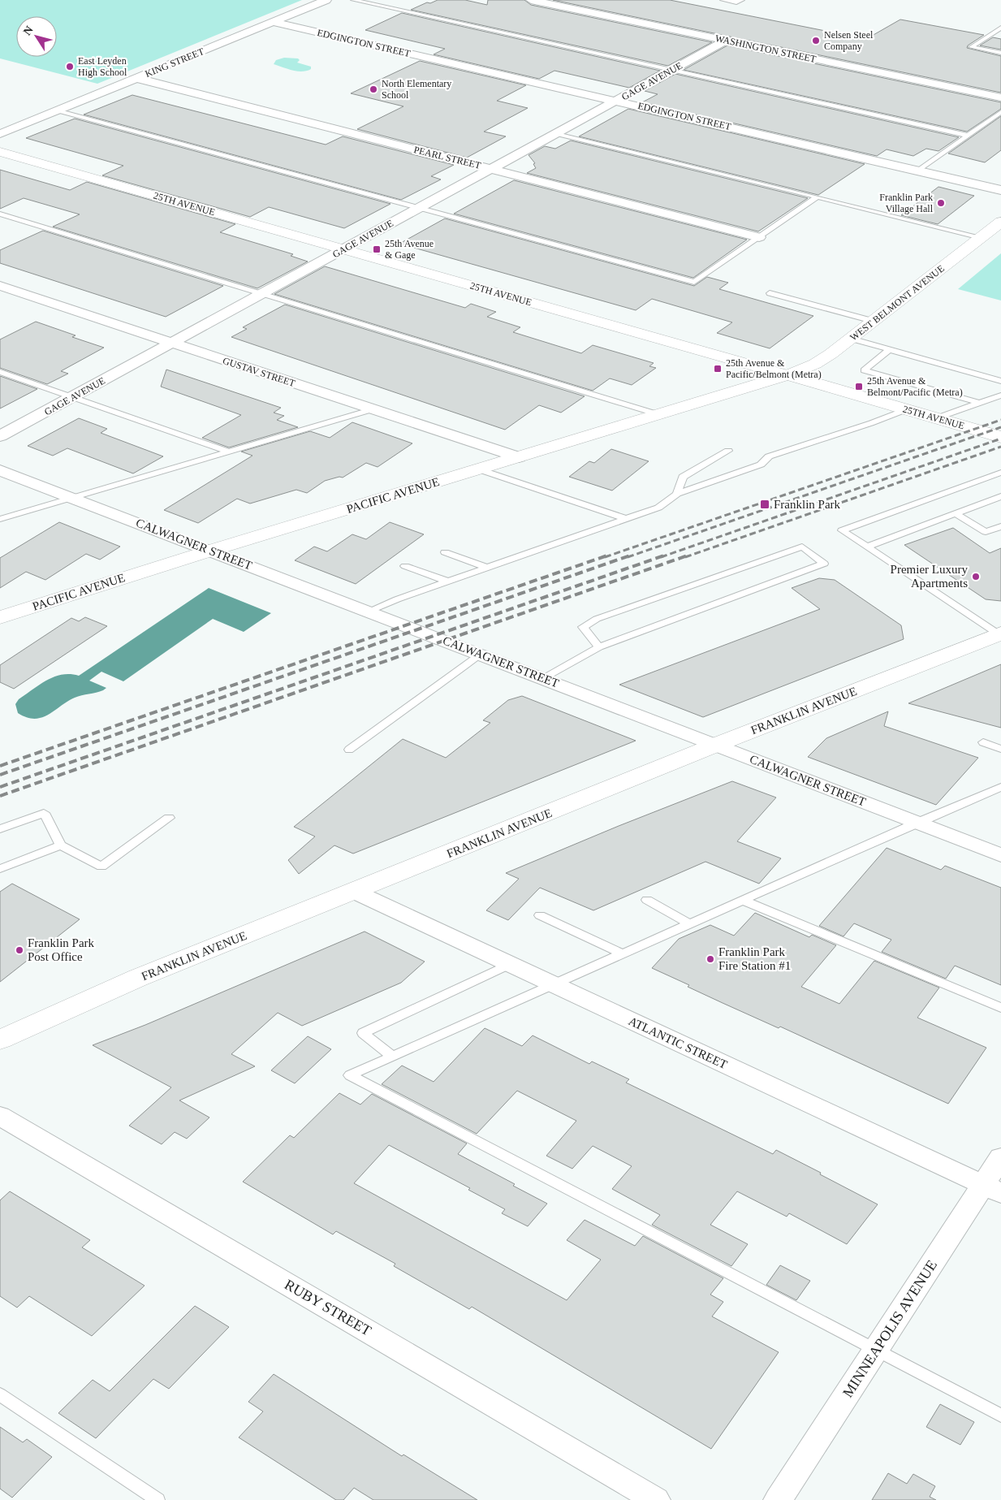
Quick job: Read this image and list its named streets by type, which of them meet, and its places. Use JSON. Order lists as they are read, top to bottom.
{
  "streets": {
    "street": [
      "EDGINGTON STREET",
      "WASHINGTON STREET",
      "KING STREET",
      "GAGE AVENUE",
      "PEARL STREET",
      "25TH AVENUE",
      "WEST BELMONT AVENUE",
      "GUSTAV STREET",
      "PACIFIC AVENUE",
      "CALWAGNER STREET",
      "FRANKLIN AVENUE",
      "ATLANTIC STREET",
      "RUBY STREET",
      "MINNEAPOLIS AVENUE"
    ]
  },
  "crossings": [
    ["EDGINGTON STREET", "KING STREET"],
    ["EDGINGTON STREET", "GAGE AVENUE"],
    ["WASHINGTON STREET", "GAGE AVENUE"],
    ["KING STREET", "PEARL STREET"],
    ["GAGE AVENUE", "PEARL STREET"],
    ["GAGE AVENUE", "25TH AVENUE"],
    ["GAGE AVENUE", "GUSTAV STREET"],
    ["25TH AVENUE", "WEST BELMONT AVENUE"],
    ["25TH AVENUE", "PACIFIC AVENUE"],
    ["WEST BELMONT AVENUE", "PACIFIC AVENUE"],
    ["GUSTAV STREET", "PACIFIC AVENUE"],
    ["PACIFIC AVENUE", "CALWAGNER STREET"],
    ["CALWAGNER STREET", "FRANKLIN AVENUE"],
    ["FRANKLIN AVENUE", "ATLANTIC STREET"],
    ["ATLANTIC STREET", "MINNEAPOLIS AVENUE"]
  ],
  "places": {
    "other": [
      "Nelsen Steel Company",
      "East Leyden High School",
      "North Elementary School",
      "Franklin Park Village Hall",
      "Premier Luxury Apartments",
      "Franklin Park Post Office",
      "Franklin Park Fire Station #1"
    ],
    "transit": [
      "25th Avenue & Gage",
      "25th Avenue & Pacific/Belmont (Metra)",
      "25th Avenue & Belmont/Pacific (Metra)",
      "Franklin Park"
    ]
  },
  "north": "top left"
}
